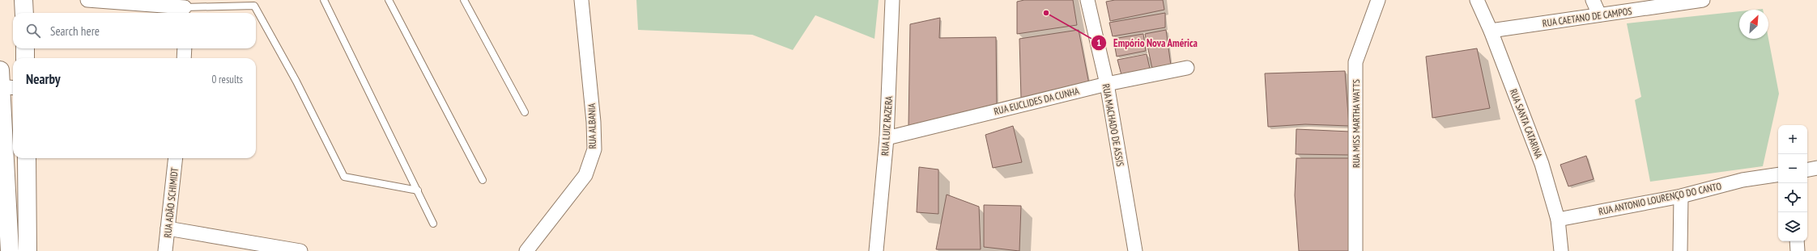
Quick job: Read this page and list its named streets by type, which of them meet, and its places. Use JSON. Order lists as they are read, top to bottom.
{
  "streets": {
    "street": [
      "RUA CAETANO DE CAMPOS",
      "RUA EUCLIDES DA CUNHA",
      "RUA MISS MARTHA WATTS",
      "RUA SANTA CATARINA",
      "RUA MACHADO DE ASSIS",
      "RUA ALBANIA",
      "RUA LUIZ RAZERA",
      "RUA ANTONIO LOURENÇO DO CANTO",
      "RUA ADÃO SCHIMIDT"
    ]
  },
  "crossings": [
    ["RUA CAETANO DE CAMPOS", "RUA SANTA CATARINA"],
    ["RUA EUCLIDES DA CUNHA", "RUA MACHADO DE ASSIS"],
    ["RUA EUCLIDES DA CUNHA", "RUA LUIZ RAZERA"],
    ["RUA SANTA CATARINA", "RUA ANTONIO LOURENÇO DO CANTO"]
  ],
  "places": ["Empório Nova América"],
  "north": "top right",
  "page": {
    "search": "Search here",
    "heading": ["Nearby", "0 results"],
    "map_buttons": ["+", "−"]
  }
}
